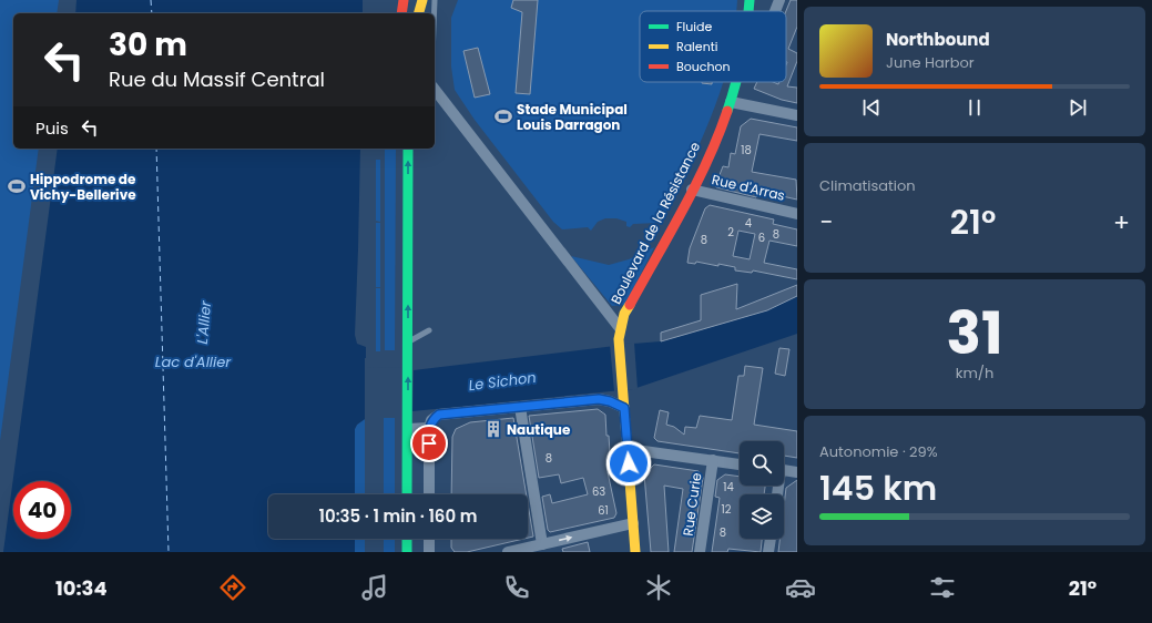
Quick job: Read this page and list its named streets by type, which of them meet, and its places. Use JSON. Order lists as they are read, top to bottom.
{
  "streets": {
    "main road": ["Boulevard de la Résistance"],
    "street": ["Rue d'Arras", "Rue Curie"]
  },
  "crossings": [
    ["Rue d'Arras", "Boulevard de la Résistance"]
  ],
  "water": ["L'Allier", "Lac d'Allier", "Le Sichon"],
  "places": {
    "sports": ["Stade Municipal Louis Darragon", "Hippodrome de Vichy-Bellerive"],
    "building": ["Nautique"]
  },
  "house_numbers": [
    "18",
    "4",
    "2",
    "8",
    "6",
    "8",
    "8",
    "14",
    "63",
    "12",
    "61",
    "8"
  ],
  "legend": ["Fluide", "Ralenti", "Bouchon"],
  "page": {
    "turn": ["30 m", "Rue du Massif Central"],
    "song": ["Northbound", "June Harbor"],
    "then": "Puis",
    "tile": [
      "Climatisation",
      ["31", "km/h"],
      ["Autonomie · 29%", "145 km"]
    ],
    "heat": ["−", "21°", "+"],
    "limit": "40",
    "trip": "10:35 · 1 min · 160 m",
    "tabs": ["10:34", "21°"]
  }
}
